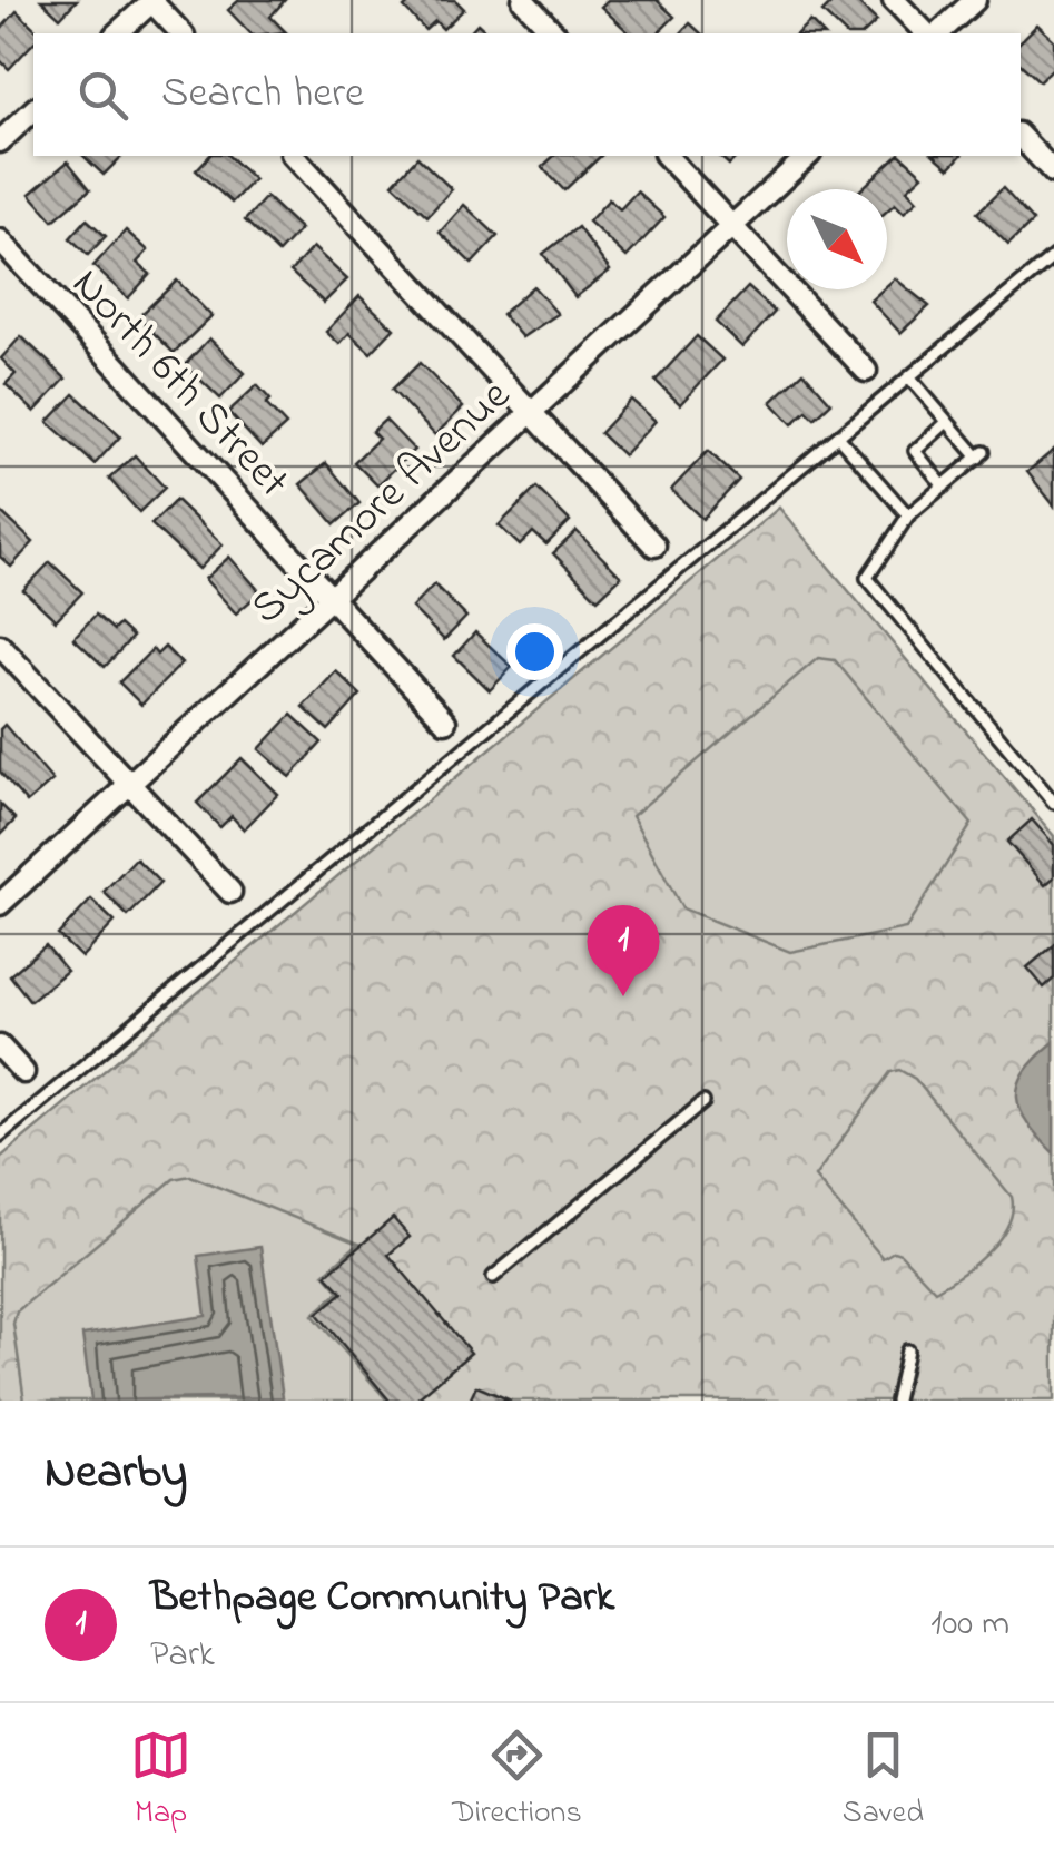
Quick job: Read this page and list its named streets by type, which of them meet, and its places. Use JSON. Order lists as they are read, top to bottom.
{
  "streets": {
    "street": ["North 6th Street", "Sycamore Avenue"]
  },
  "crossings": [
    ["North 6th Street", "Sycamore Avenue"]
  ],
  "north": "bottom right",
  "page": {
    "search": "Search here",
    "pins": "1",
    "heading": "Nearby",
    "list": [
      {
        "mark": "1",
        "name": "Bethpage Community Park",
        "note": "Park",
        "value": "100 m"
      }
    ],
    "nav": ["Map", "Directions", "Saved"]
  }
}
